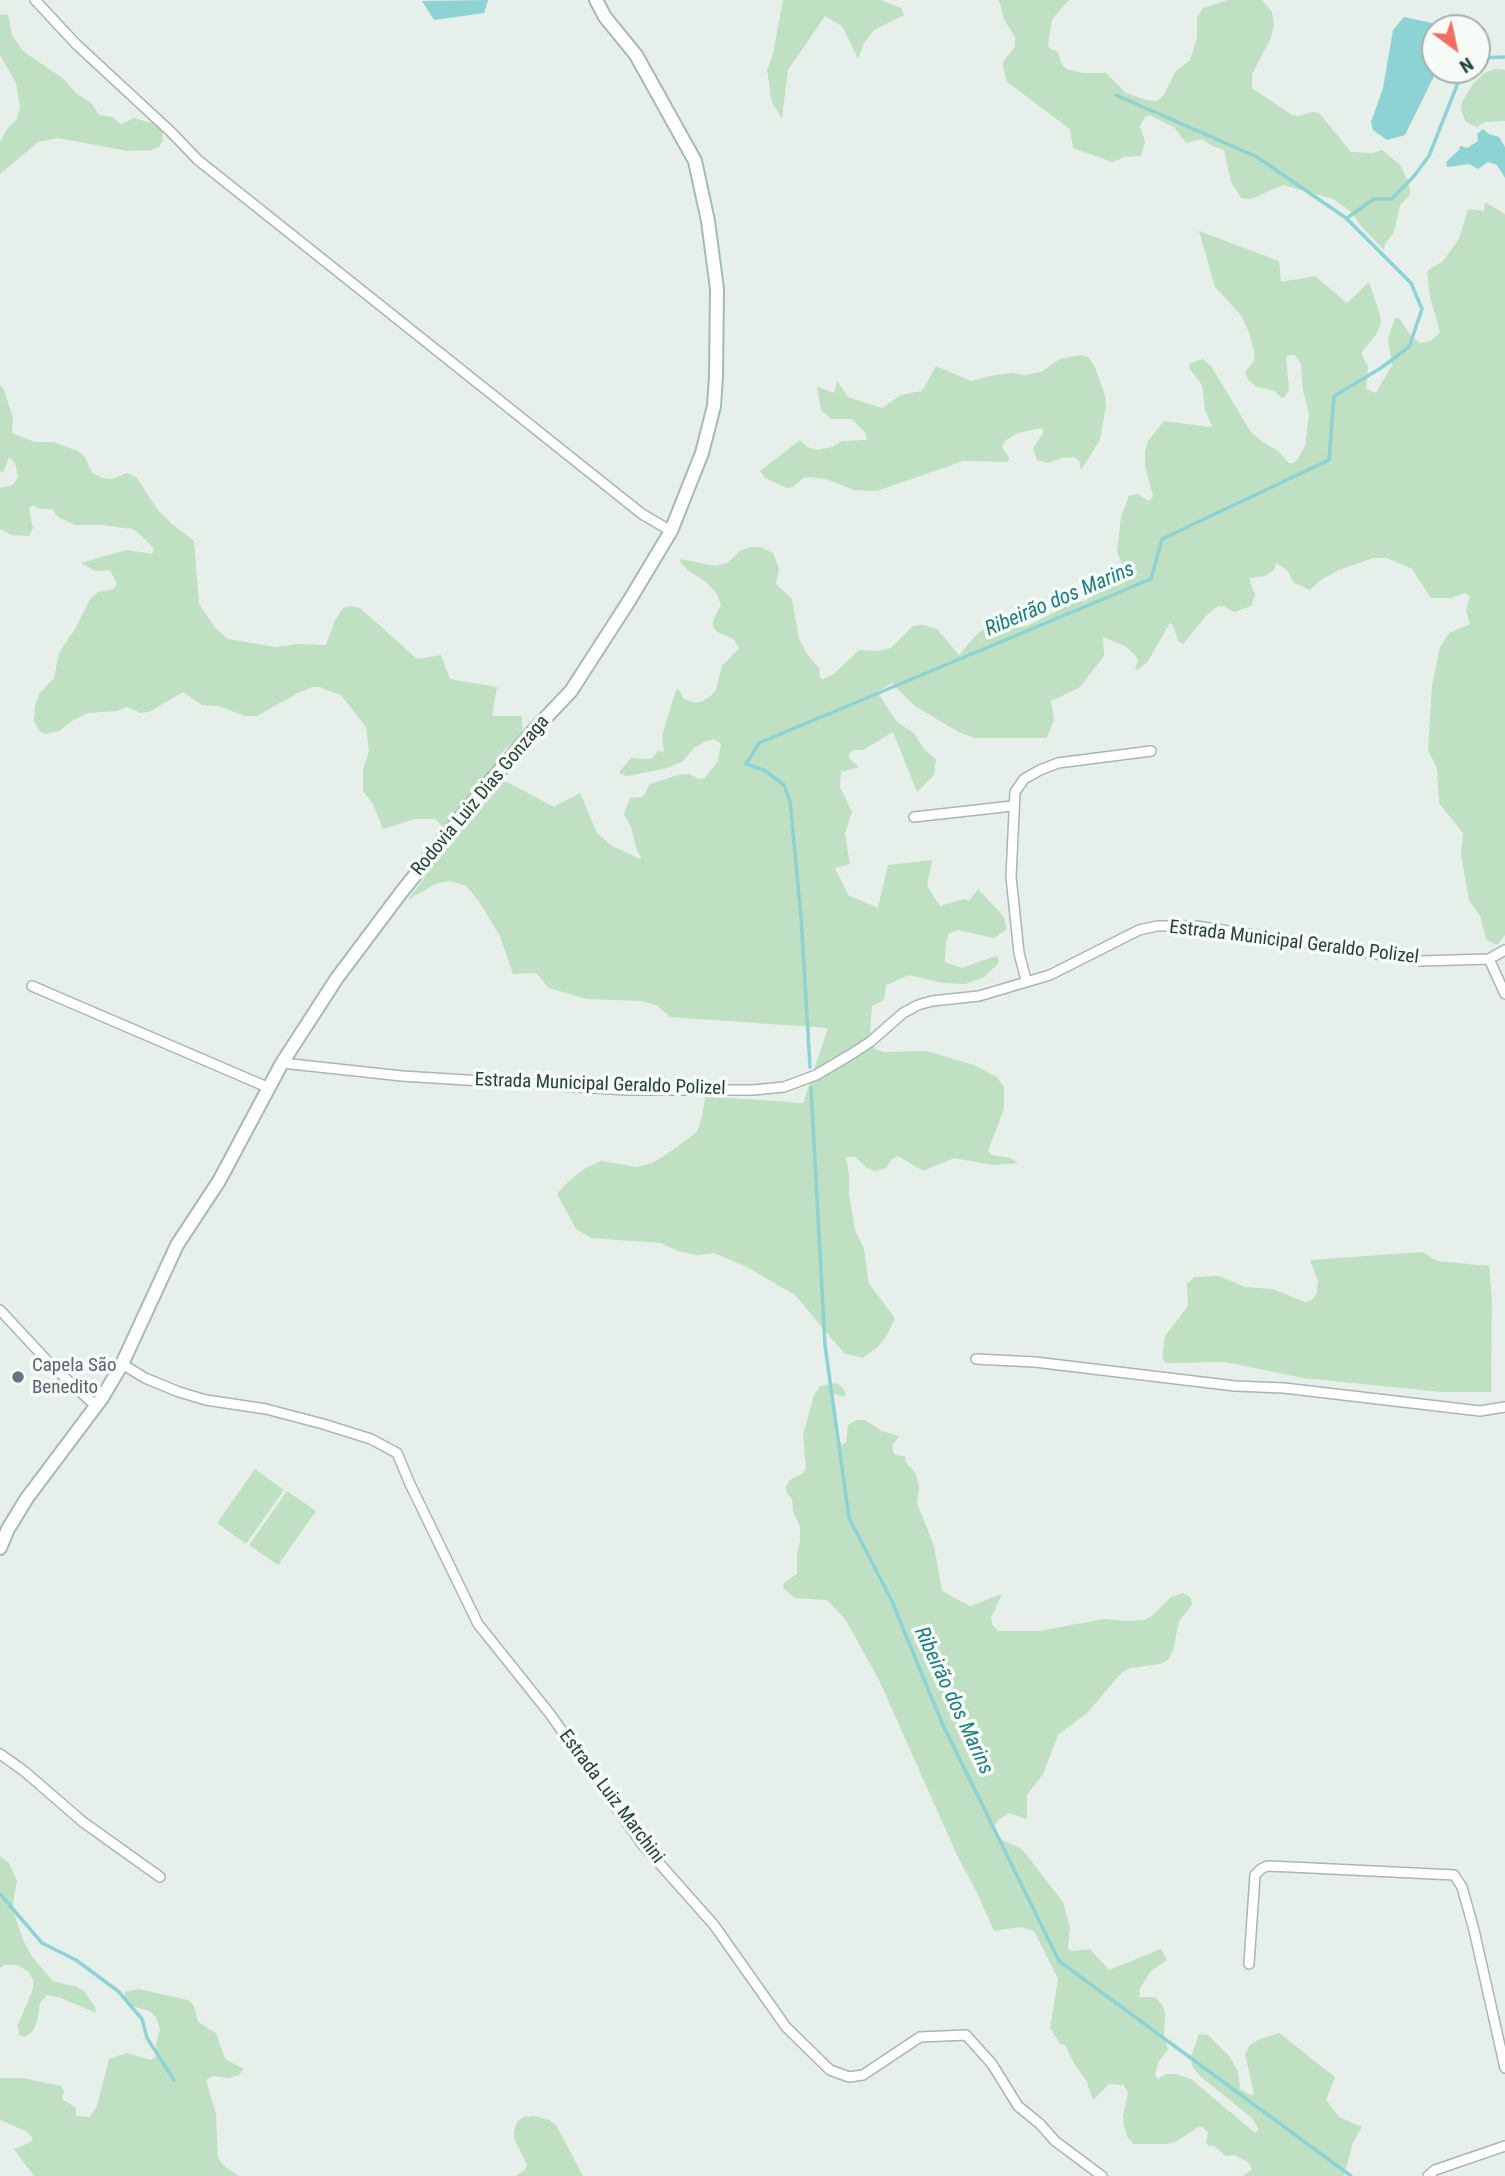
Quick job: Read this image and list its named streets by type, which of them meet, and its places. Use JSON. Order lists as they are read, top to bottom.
{
  "streets": {
    "main road": ["Rodovia Luiz Dias Gonzaga"],
    "street": ["Estrada Municipal Geraldo Polizel", "Estrada Luiz Marchini"]
  },
  "crossings": [
    ["Rodovia Luiz Dias Gonzaga", "Estrada Municipal Geraldo Polizel"],
    ["Rodovia Luiz Dias Gonzaga", "Estrada Luiz Marchini"]
  ],
  "water": ["Ribeirão dos Marins"],
  "places": ["Capela São Benedito"],
  "north": "bottom right"
}
